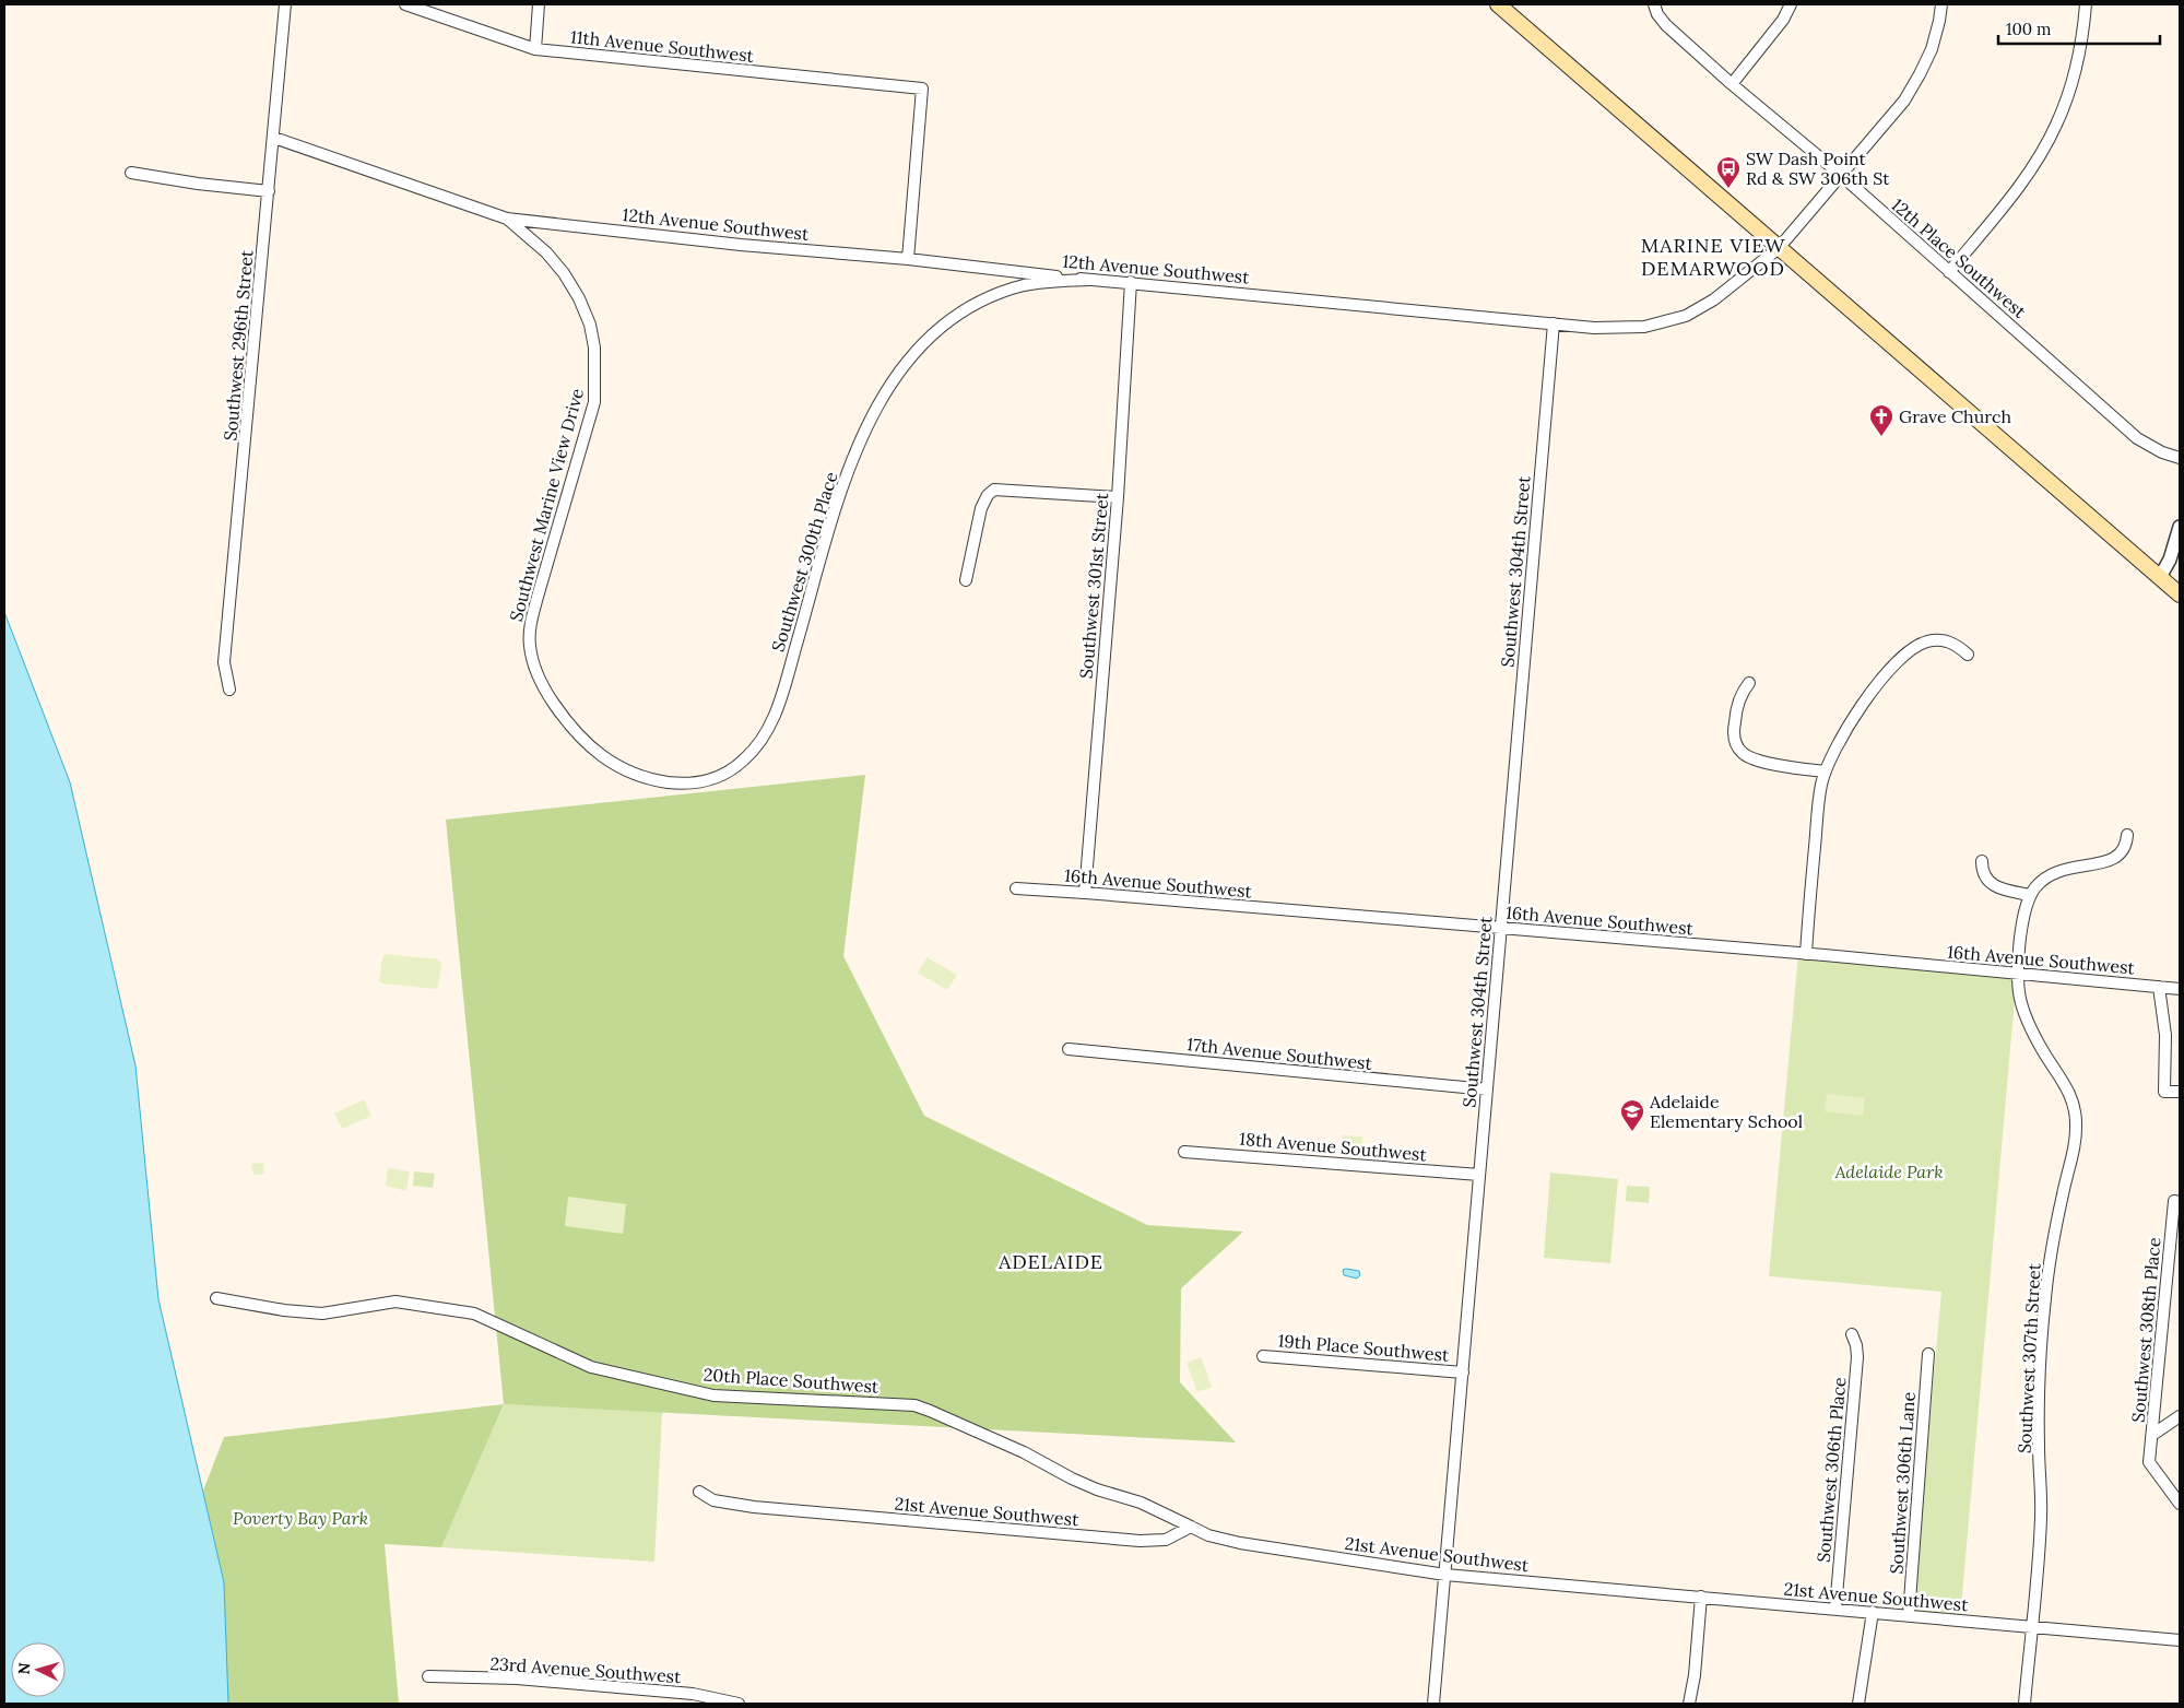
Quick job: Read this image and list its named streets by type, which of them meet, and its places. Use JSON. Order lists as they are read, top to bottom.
{
  "streets": {
    "street": [
      "11th Avenue Southwest",
      "12th Avenue Southwest",
      "12th Place Southwest",
      "Southwest 296th Street",
      "Southwest Marine View Drive",
      "Southwest 300th Place",
      "Southwest 304th Street",
      "Southwest 301st Street",
      "16th Avenue Southwest",
      "17th Avenue Southwest",
      "18th Avenue Southwest",
      "Southwest 308th Place",
      "19th Place Southwest",
      "Southwest 307th Street",
      "20th Place Southwest",
      "Southwest 306th Place",
      "Southwest 306th Lane",
      "21st Avenue Southwest",
      "23rd Avenue Southwest"
    ]
  },
  "crossings": [
    ["11th Avenue Southwest", "12th Avenue Southwest"],
    ["12th Avenue Southwest", "12th Place Southwest"],
    ["12th Avenue Southwest", "Southwest Marine View Drive"],
    ["12th Avenue Southwest", "Southwest 300th Place"],
    ["12th Avenue Southwest", "Southwest 304th Street"],
    ["12th Avenue Southwest", "Southwest 301st Street"],
    ["Southwest 296th Street", "Southwest Marine View Drive"],
    ["Southwest Marine View Drive", "Southwest 300th Place"],
    ["Southwest 304th Street", "16th Avenue Southwest"],
    ["Southwest 304th Street", "17th Avenue Southwest"],
    ["Southwest 304th Street", "18th Avenue Southwest"],
    ["Southwest 304th Street", "19th Place Southwest"],
    ["Southwest 304th Street", "21st Avenue Southwest"],
    ["Southwest 301st Street", "16th Avenue Southwest"],
    ["16th Avenue Southwest", "Southwest 307th Street"],
    ["Southwest 307th Street", "21st Avenue Southwest"],
    ["20th Place Southwest", "21st Avenue Southwest"],
    ["Southwest 306th Place", "21st Avenue Southwest"],
    ["Southwest 306th Lane", "21st Avenue Southwest"]
  ],
  "districts": ["MARINE VIEW DEMARWOOD", "ADELAIDE"],
  "parks": ["Adelaide Park", "Poverty Bay Park"],
  "places": {
    "bus stop": ["SW Dash Point Rd & SW 306th St"],
    "church": ["Grave Church"],
    "school or university": ["Adelaide Elementary School"]
  },
  "scale_bar": "100 m",
  "north": "left"
}
